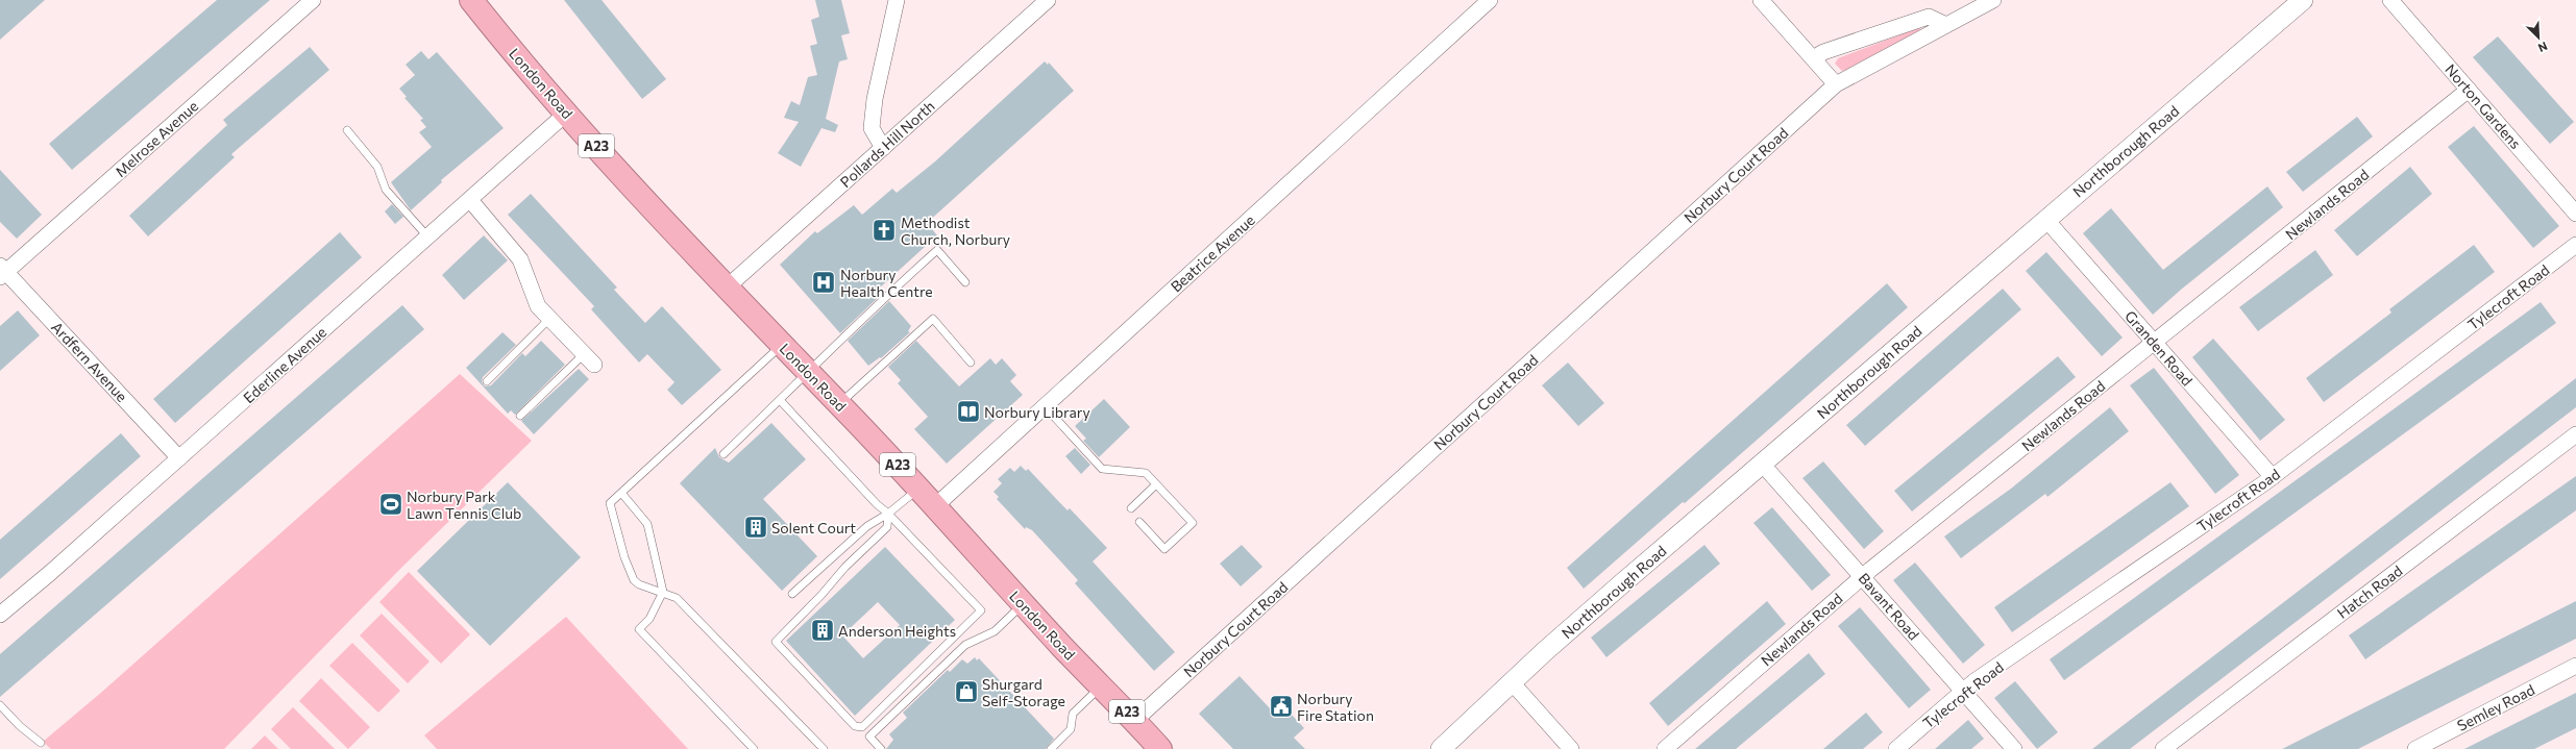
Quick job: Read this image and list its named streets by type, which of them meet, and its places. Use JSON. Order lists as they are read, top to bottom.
{
  "streets": {
    "highway": ["London Road", "A23"],
    "street": [
      "Norton Gardens",
      "Melrose Avenue",
      "Pollards Hill North",
      "Northborough Road",
      "Norbury Court Road",
      "Newlands Road",
      "Beatrice Avenue",
      "Tylecroft Road",
      "Granden Road",
      "Ardfern Avenue",
      "Ederline Avenue",
      "Hatch Road",
      "Bavant Road",
      "Semley Road"
    ]
  },
  "crossings": [
    ["London Road", "Pollards Hill North"],
    ["London Road", "Norbury Court Road"],
    ["London Road", "Beatrice Avenue"],
    ["London Road", "Ederline Avenue"],
    ["Norton Gardens", "Newlands Road"],
    ["Melrose Avenue", "Ardfern Avenue"],
    ["Northborough Road", "Granden Road"],
    ["Northborough Road", "Bavant Road"],
    ["Newlands Road", "Granden Road"],
    ["Newlands Road", "Bavant Road"],
    ["Tylecroft Road", "Granden Road"],
    ["Tylecroft Road", "Bavant Road"],
    ["Ardfern Avenue", "Ederline Avenue"]
  ],
  "places": {
    "church": ["Methodist Church, Norbury"],
    "hospital": ["Norbury Health Centre"],
    "library": ["Norbury Library"],
    "sports": ["Norbury Park Lawn Tennis Club"],
    "building": ["Solent Court", "Anderson Heights"],
    "shop": ["Shurgard Self-Storage"],
    "public building": ["Norbury Fire Station"]
  },
  "north": "bottom right"
}
